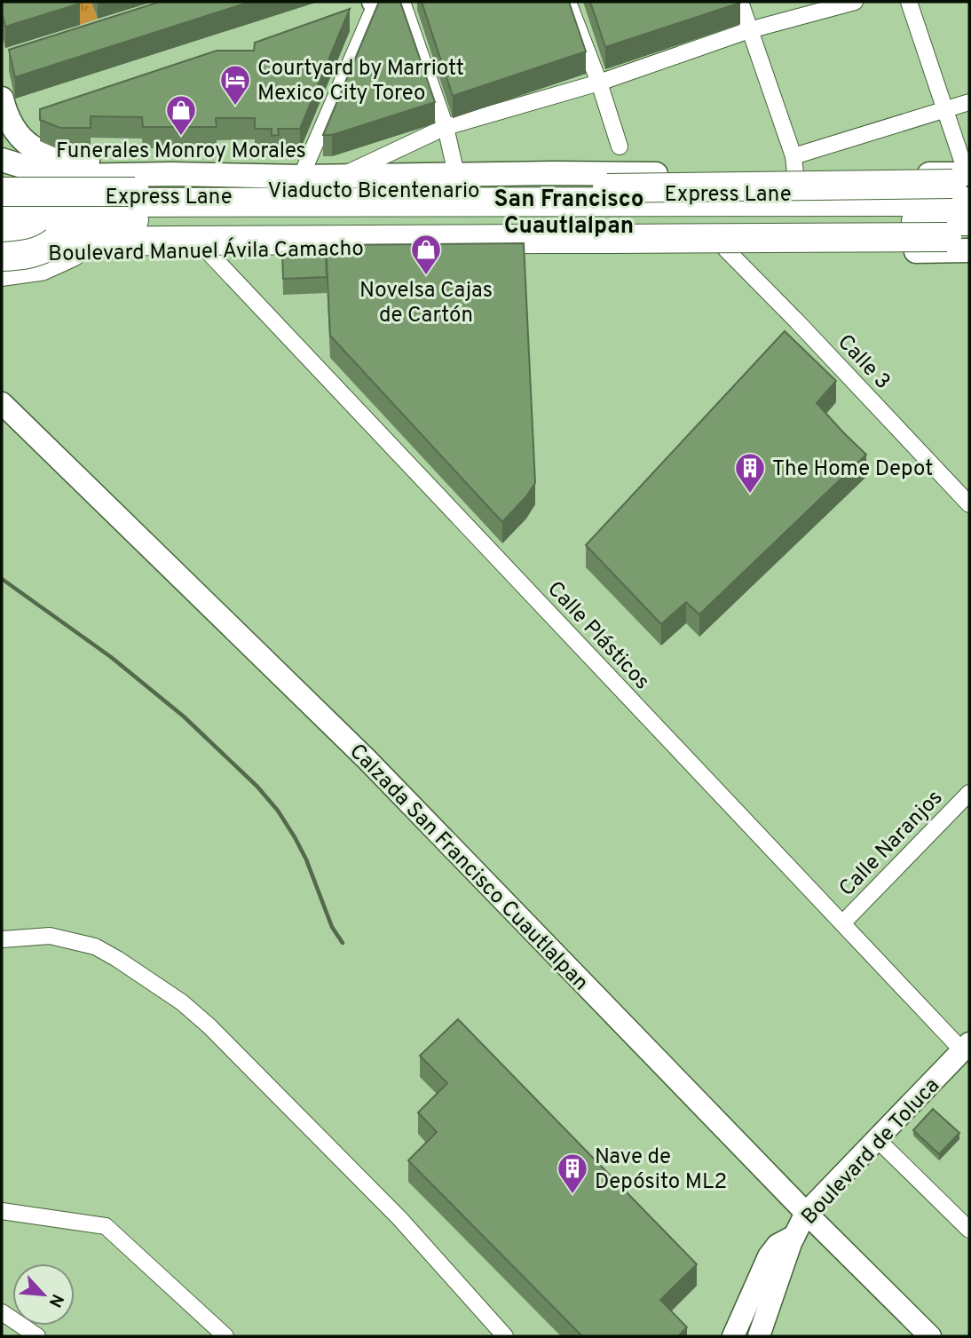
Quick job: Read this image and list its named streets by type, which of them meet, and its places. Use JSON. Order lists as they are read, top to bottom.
{
  "streets": {
    "highway": ["Viaducto Bicentenario", "Express Lane", "Boulevard Manuel Ávila Camacho"],
    "street": [
      "Calle 3",
      "Calle Plásticos",
      "Calle Naranjos",
      "Calzada San Francisco Cuautlalpan",
      "Boulevard de Toluca"
    ]
  },
  "crossings": [
    ["Viaducto Bicentenario", "Express Lane"],
    ["Viaducto Bicentenario", "Boulevard Manuel Ávila Camacho"],
    ["Boulevard Manuel Ávila Camacho", "Calle 3"],
    ["Boulevard Manuel Ávila Camacho", "Calle Plásticos"],
    ["Calle Plásticos", "Calle Naranjos"],
    ["Calle Plásticos", "Boulevard de Toluca"],
    ["Calzada San Francisco Cuautlalpan", "Boulevard de Toluca"]
  ],
  "districts": ["San Francisco Cuautlalpan"],
  "places": {
    "hotel": ["Courtyard by Marriott Mexico City Toreo"],
    "shop": ["Funerales Monroy Morales", "Novelsa Cajas de Cartón"],
    "building": ["The Home Depot", "Nave de Depósito ML2"]
  },
  "north": "bottom right"
}
